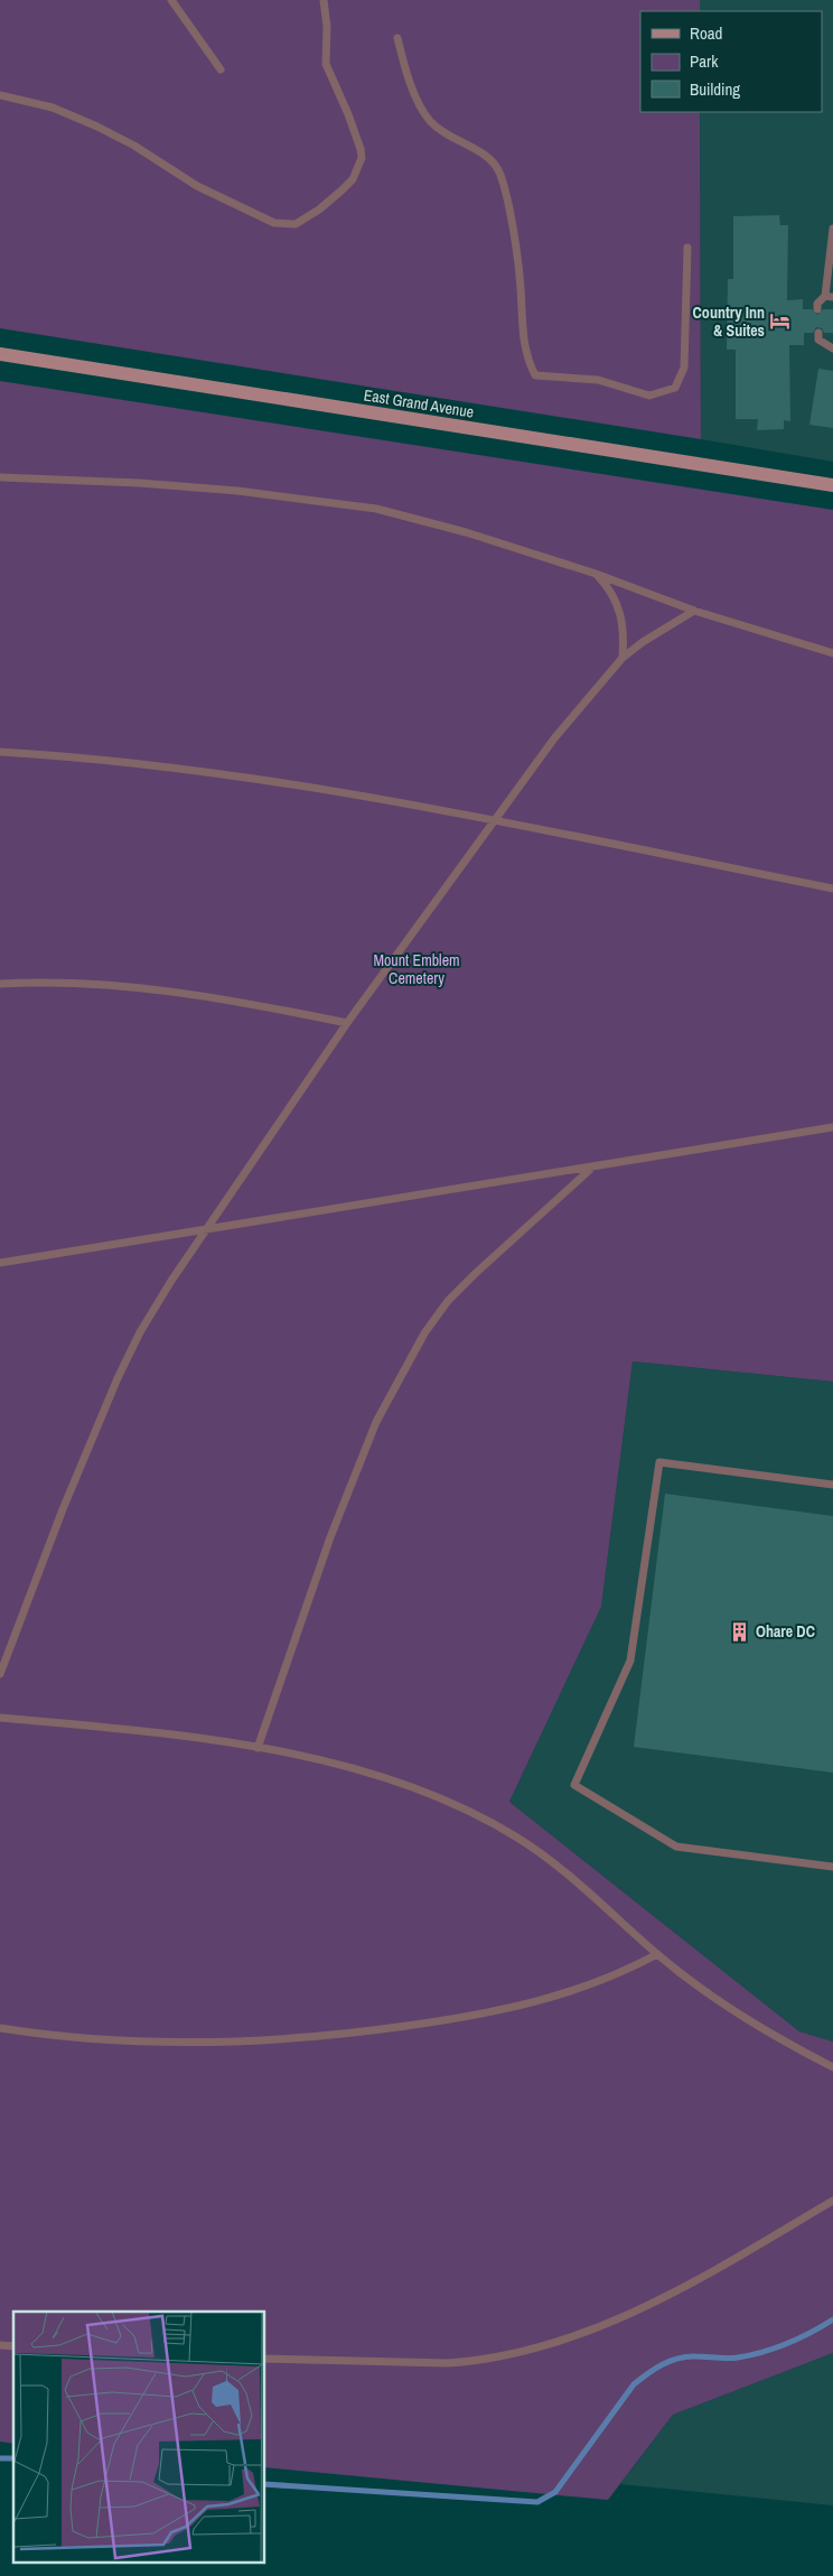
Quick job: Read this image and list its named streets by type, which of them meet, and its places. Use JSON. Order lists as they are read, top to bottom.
{
  "streets": {
    "main road": ["East Grand Avenue"]
  },
  "parks": ["Mount Emblem Cemetery"],
  "places": {
    "hotel": ["Country Inn & Suites"],
    "building": ["Ohare DC"]
  },
  "legend": ["Road", "Park", "Building"]
}
